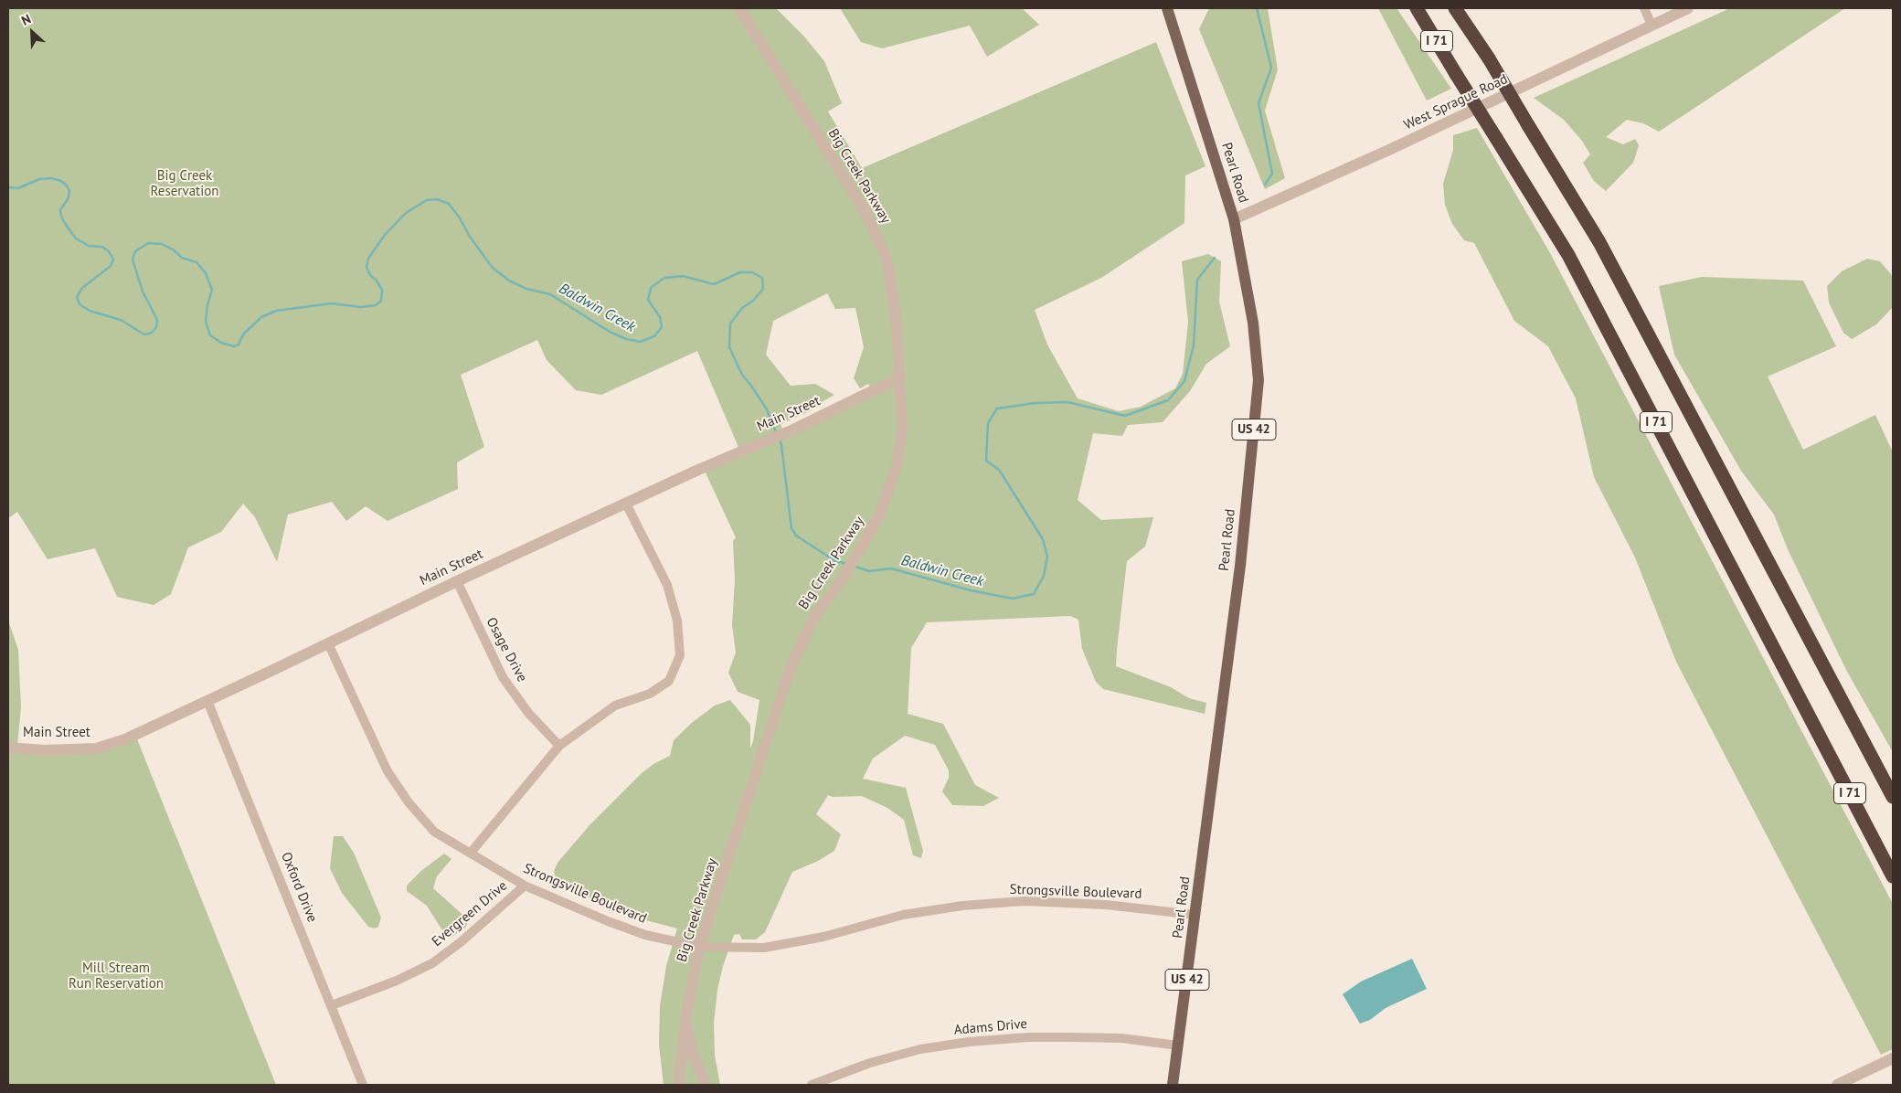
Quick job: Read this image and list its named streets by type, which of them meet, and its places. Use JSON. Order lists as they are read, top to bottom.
{
  "streets": {
    "highway": ["I 71"],
    "main road": ["Pearl Road", "US 42"],
    "street": [
      "West Sprague Road",
      "Big Creek Parkway",
      "Main Street",
      "Osage Drive",
      "Oxford Drive",
      "Strongsville Boulevard",
      "Evergreen Drive",
      "Adams Drive"
    ]
  },
  "crossings": [
    ["West Sprague Road", "Pearl Road"],
    ["Pearl Road", "Strongsville Boulevard"],
    ["Pearl Road", "Adams Drive"],
    ["Big Creek Parkway", "Main Street"],
    ["Big Creek Parkway", "Strongsville Boulevard"],
    ["Main Street", "Osage Drive"],
    ["Main Street", "Oxford Drive"],
    ["Main Street", "Strongsville Boulevard"],
    ["Oxford Drive", "Evergreen Drive"],
    ["Strongsville Boulevard", "Evergreen Drive"]
  ],
  "water": ["Baldwin Creek"],
  "parks": ["Big Creek Reservation", "Mill Stream Run Reservation"],
  "north": "top left"
}
